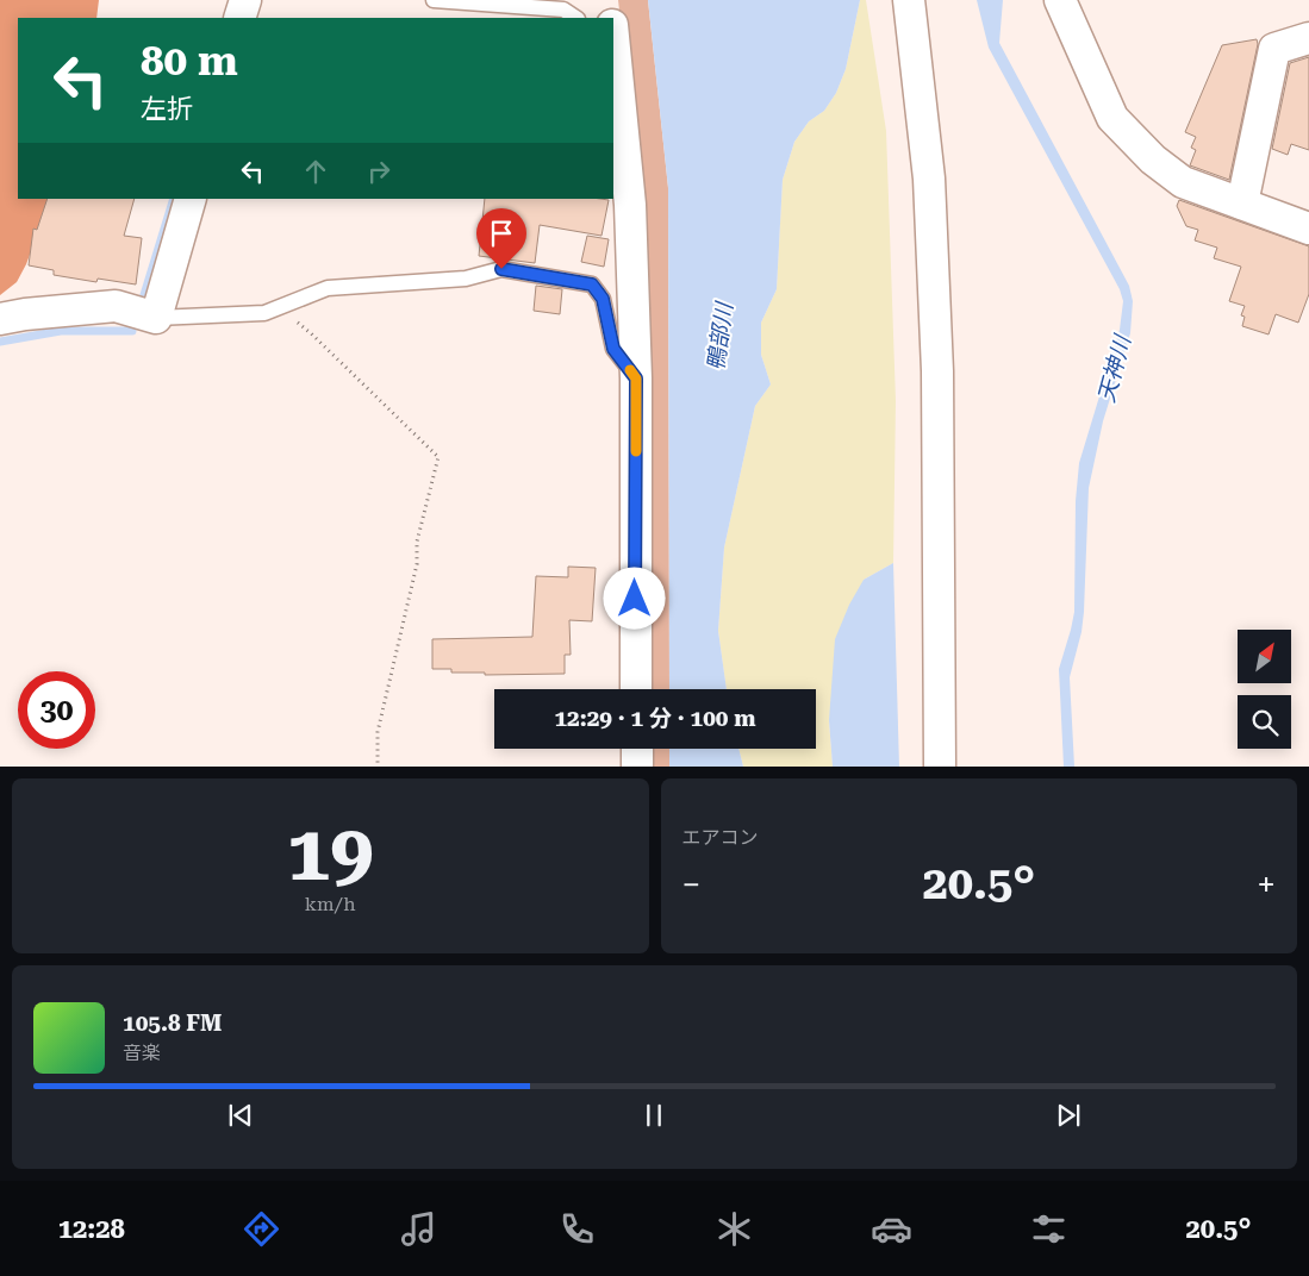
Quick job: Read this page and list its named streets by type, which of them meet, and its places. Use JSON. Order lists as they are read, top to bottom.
{
  "water": ["鴨部川", "天神川"],
  "north": "top right",
  "page": {
    "turn": ["80 m", "左折"],
    "limit": "30",
    "trip": "12:29 · 1 分 · 100 m",
    "tile": [
      ["19", "km/h"],
      "エアコン"
    ],
    "heat": ["−", "20.5°", "+"],
    "song": ["105.8 FM", "音楽"],
    "tabs": ["12:28", "20.5°"]
  }
}
